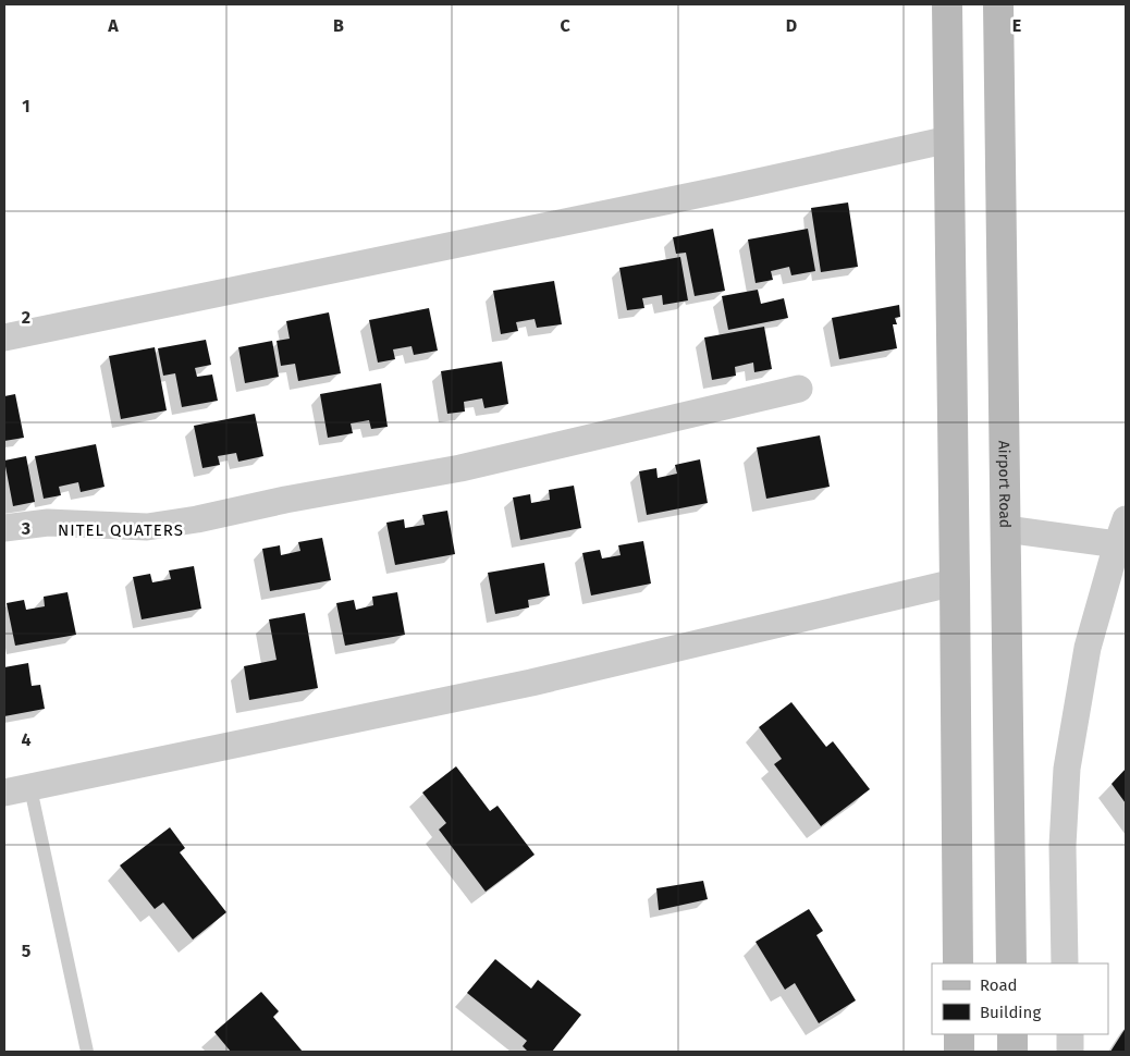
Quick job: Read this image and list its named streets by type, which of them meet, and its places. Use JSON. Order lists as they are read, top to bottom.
{
  "streets": {
    "street": ["Airport Road"]
  },
  "districts": ["NITEL QUATERS"],
  "legend": ["Road", "Building"],
  "grid": {
    "columns": [
      "A",
      "B",
      "C",
      "D",
      "E"
    ],
    "rows": [
      "1",
      "2",
      "3",
      "4",
      "5"
    ]
  }
}
